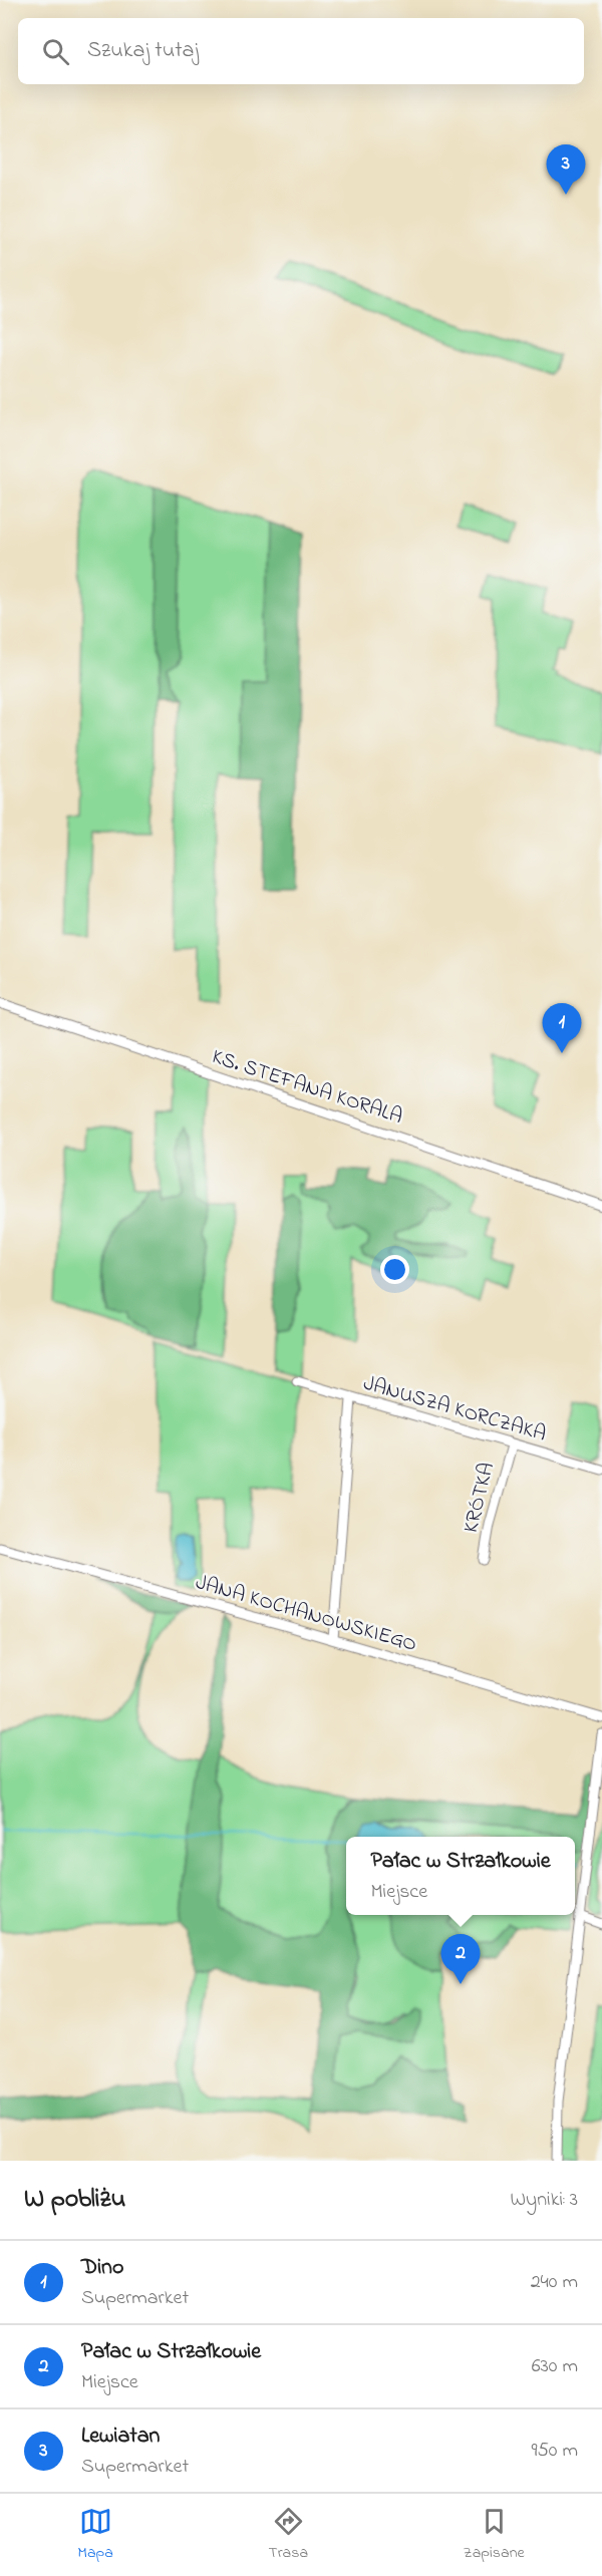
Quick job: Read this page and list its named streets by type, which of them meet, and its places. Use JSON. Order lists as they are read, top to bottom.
{
  "streets": {
    "street": [
      "KS. STEFANA KORALA",
      "JANUSZA KORCZAKA",
      "KRÓTKA",
      "JANA KOCHANOWSKIEGO"
    ]
  },
  "crossings": [
    ["JANUSZA KORCZAKA", "KRÓTKA"]
  ],
  "page": {
    "search": "Szukaj tutaj",
    "pins": ["3", "1", "2"],
    "popup": ["Pałac w Strzałkowie", "Miejsce"],
    "heading": ["W pobliżu", "Wyniki: 3"],
    "list": [
      {
        "mark": "1",
        "name": "Dino",
        "note": "Supermarket",
        "value": "240 m"
      },
      {
        "mark": "2",
        "name": "Pałac w Strzałkowie",
        "note": "Miejsce",
        "value": "630 m"
      },
      {
        "mark": "3",
        "name": "Lewiatan",
        "note": "Supermarket",
        "value": "950 m"
      }
    ],
    "nav": ["Mapa", "Trasa", "Zapisane"]
  }
}
